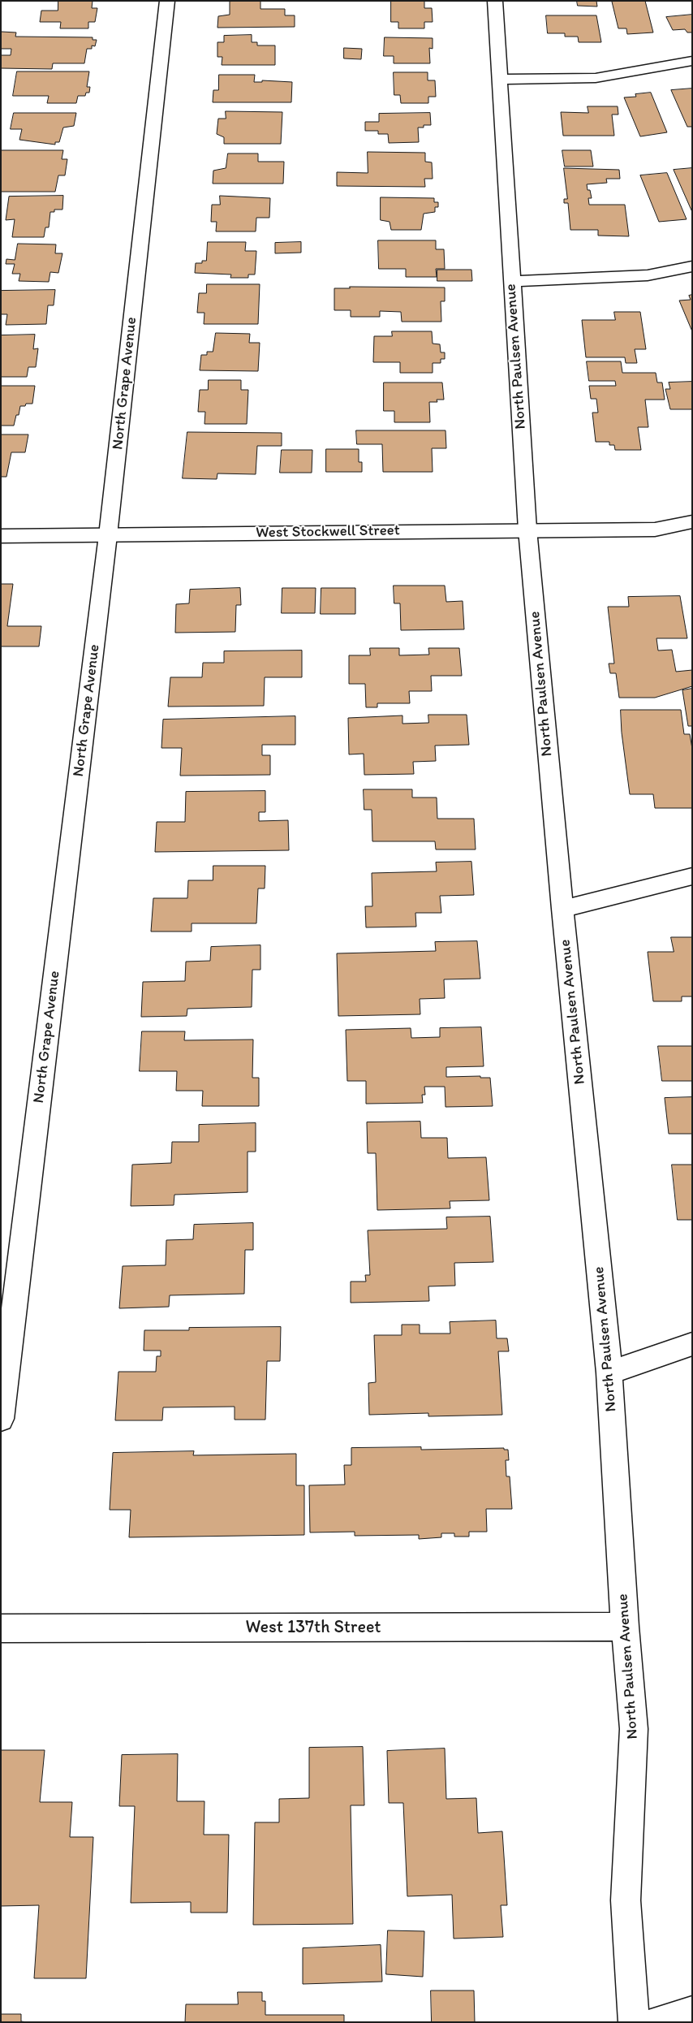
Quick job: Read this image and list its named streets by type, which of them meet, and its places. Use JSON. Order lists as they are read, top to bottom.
{
  "streets": {
    "street": [
      "North Paulsen Avenue",
      "North Grape Avenue",
      "West Stockwell Street",
      "West 137th Street"
    ]
  },
  "crossings": [
    ["North Paulsen Avenue", "West Stockwell Street"],
    ["North Paulsen Avenue", "West 137th Street"],
    ["North Grape Avenue", "West Stockwell Street"]
  ]
}
